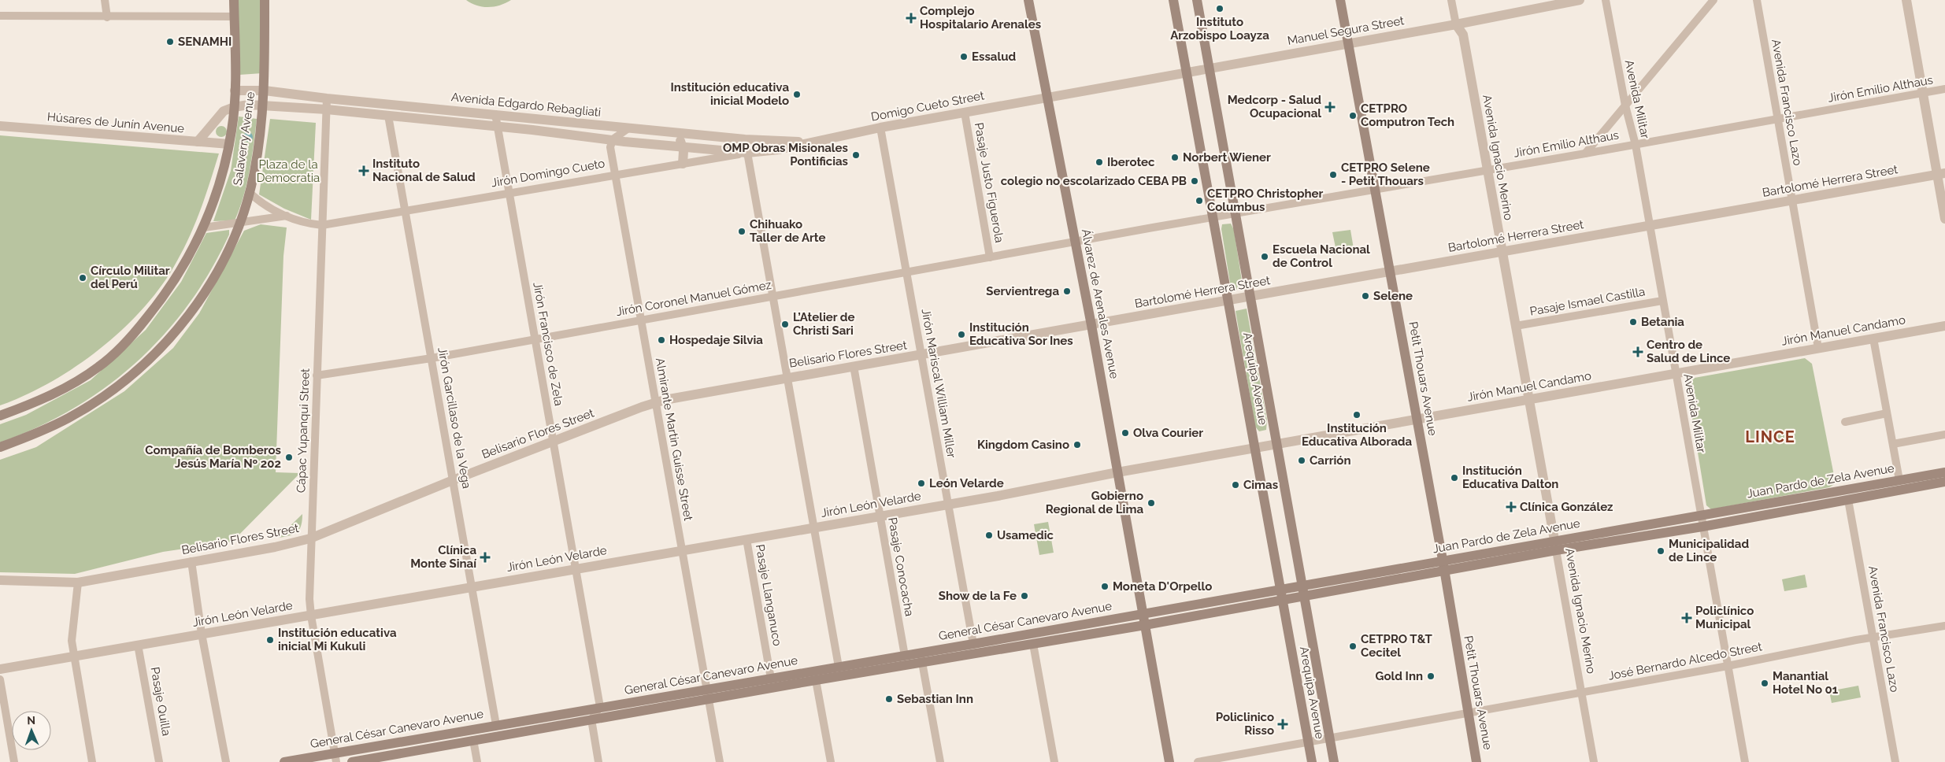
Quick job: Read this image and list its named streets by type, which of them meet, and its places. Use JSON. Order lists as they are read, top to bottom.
{
  "streets": {
    "main road": [
      "Salaverry Avenue",
      "Álvarez de Arenales Avenue",
      "Arequipa Avenue",
      "Petit Thouars Avenue",
      "Juan Pardo de Zela Avenue",
      "General César Canevaro Avenue"
    ],
    "street": [
      "Manuel Segura Street",
      "Jirón Emilio Althaus",
      "Avenida Militar",
      "Avenida Francisco Lazo",
      "Avenida Edgardo Rebagliati",
      "Domigo Cueto Street",
      "Húsares de Junín Avenue",
      "Avenida Ignacio Merino",
      "Jirón Domingo Cueto",
      "Bartolomé Herrera Street",
      "Pasaje Justo Figuerola",
      "Jirón Coronel Manuel Gómez",
      "Pasaje Ismael Castilla",
      "Jirón Manuel Candamo",
      "Jirón Francisco de Zela",
      "Belisario Flores Street",
      "Jirón Mariscal William Miller",
      "Jirón Garcillaso de la Vega",
      "Cápac Yupanqui Street",
      "Almirante Martin Guisse Street",
      "Jirón León Velarde",
      "Pasaje Conocacha",
      "Pasaje Llanganuco",
      "José Bernardo Alcedo Street",
      "Pasaje Quilla"
    ]
  },
  "crossings": [
    ["Manuel Segura Street", "Domigo Cueto Street"],
    ["Manuel Segura Street", "Avenida Ignacio Merino"],
    ["Manuel Segura Street", "Álvarez de Arenales Avenue"],
    ["Manuel Segura Street", "Arequipa Avenue"],
    ["Manuel Segura Street", "Petit Thouars Avenue"],
    ["Jirón Emilio Althaus", "Avenida Militar"],
    ["Jirón Emilio Althaus", "Avenida Francisco Lazo"],
    ["Jirón Emilio Althaus", "Avenida Ignacio Merino"],
    ["Jirón Emilio Althaus", "Jirón Coronel Manuel Gómez"],
    ["Jirón Emilio Althaus", "Álvarez de Arenales Avenue"],
    ["Jirón Emilio Althaus", "Arequipa Avenue"],
    ["Jirón Emilio Althaus", "Petit Thouars Avenue"],
    ["Avenida Militar", "Bartolomé Herrera Street"],
    ["Avenida Militar", "Pasaje Ismael Castilla"],
    ["Avenida Militar", "Jirón Manuel Candamo"],
    ["Avenida Militar", "Juan Pardo de Zela Avenue"],
    ["Avenida Militar", "José Bernardo Alcedo Street"],
    ["Avenida Francisco Lazo", "Bartolomé Herrera Street"],
    ["Avenida Francisco Lazo", "Jirón Manuel Candamo"],
    ["Avenida Francisco Lazo", "Juan Pardo de Zela Avenue"],
    ["Avenida Francisco Lazo", "José Bernardo Alcedo Street"],
    ["Avenida Edgardo Rebagliati", "Domigo Cueto Street"],
    ["Avenida Edgardo Rebagliati", "Salaverry Avenue"],
    ["Avenida Edgardo Rebagliati", "Jirón Domingo Cueto"],
    ["Avenida Edgardo Rebagliati", "Jirón Francisco de Zela"],
    ["Avenida Edgardo Rebagliati", "Jirón Garcillaso de la Vega"],
    ["Avenida Edgardo Rebagliati", "Cápac Yupanqui Street"],
    ["Avenida Edgardo Rebagliati", "Almirante Martin Guisse Street"],
    ["Domigo Cueto Street", "Jirón Domingo Cueto"],
    ["Domigo Cueto Street", "Pasaje Justo Figuerola"],
    ["Domigo Cueto Street", "Álvarez de Arenales Avenue"],
    ["Domigo Cueto Street", "Jirón Mariscal William Miller"],
    ["Húsares de Junín Avenue", "Salaverry Avenue"],
    ["Salaverry Avenue", "Jirón Domingo Cueto"],
    ["Avenida Ignacio Merino", "Bartolomé Herrera Street"],
    ["Avenida Ignacio Merino", "Pasaje Ismael Castilla"],
    ["Avenida Ignacio Merino", "Jirón Manuel Candamo"],
    ["Avenida Ignacio Merino", "Juan Pardo de Zela Avenue"],
    ["Avenida Ignacio Merino", "José Bernardo Alcedo Street"],
    ["Jirón Domingo Cueto", "Jirón Francisco de Zela"],
    ["Jirón Domingo Cueto", "Jirón Garcillaso de la Vega"],
    ["Jirón Domingo Cueto", "Cápac Yupanqui Street"],
    ["Jirón Domingo Cueto", "Almirante Martin Guisse Street"],
    ["Bartolomé Herrera Street", "Álvarez de Arenales Avenue"],
    ["Bartolomé Herrera Street", "Belisario Flores Street"],
    ["Bartolomé Herrera Street", "Arequipa Avenue"],
    ["Bartolomé Herrera Street", "Petit Thouars Avenue"],
    ["Pasaje Justo Figuerola", "Jirón Coronel Manuel Gómez"],
    ["Jirón Coronel Manuel Gómez", "Álvarez de Arenales Avenue"],
    ["Jirón Coronel Manuel Gómez", "Jirón Francisco de Zela"],
    ["Jirón Coronel Manuel Gómez", "Jirón Mariscal William Miller"],
    ["Jirón Coronel Manuel Gómez", "Jirón Garcillaso de la Vega"],
    ["Jirón Coronel Manuel Gómez", "Cápac Yupanqui Street"],
    ["Jirón Coronel Manuel Gómez", "Almirante Martin Guisse Street"],
    ["Álvarez de Arenales Avenue", "Jirón Manuel Candamo"],
    ["Álvarez de Arenales Avenue", "Belisario Flores Street"],
    ["Álvarez de Arenales Avenue", "Juan Pardo de Zela Avenue"],
    ["Álvarez de Arenales Avenue", "Jirón León Velarde"],
    ["Álvarez de Arenales Avenue", "General César Canevaro Avenue"],
    ["Jirón Manuel Candamo", "Arequipa Avenue"],
    ["Jirón Manuel Candamo", "Petit Thouars Avenue"],
    ["Jirón Manuel Candamo", "Jirón León Velarde"],
    ["Jirón Francisco de Zela", "Belisario Flores Street"],
    ["Jirón Francisco de Zela", "Jirón León Velarde"],
    ["Jirón Francisco de Zela", "General César Canevaro Avenue"],
    ["Belisario Flores Street", "Jirón Mariscal William Miller"],
    ["Belisario Flores Street", "Jirón Garcillaso de la Vega"],
    ["Belisario Flores Street", "Cápac Yupanqui Street"],
    ["Belisario Flores Street", "Almirante Martin Guisse Street"],
    ["Belisario Flores Street", "Pasaje Conocacha"],
    ["Arequipa Avenue", "Juan Pardo de Zela Avenue"],
    ["Arequipa Avenue", "José Bernardo Alcedo Street"],
    ["Petit Thouars Avenue", "Juan Pardo de Zela Avenue"],
    ["Petit Thouars Avenue", "José Bernardo Alcedo Street"],
    ["Jirón Mariscal William Miller", "Jirón León Velarde"],
    ["Jirón Mariscal William Miller", "General César Canevaro Avenue"],
    ["Jirón Garcillaso de la Vega", "Jirón León Velarde"],
    ["Jirón Garcillaso de la Vega", "General César Canevaro Avenue"],
    ["Cápac Yupanqui Street", "Jirón León Velarde"],
    ["Cápac Yupanqui Street", "General César Canevaro Avenue"],
    ["Almirante Martin Guisse Street", "Jirón León Velarde"],
    ["Almirante Martin Guisse Street", "General César Canevaro Avenue"],
    ["Juan Pardo de Zela Avenue", "General César Canevaro Avenue"],
    ["Jirón León Velarde", "Pasaje Conocacha"],
    ["Jirón León Velarde", "Pasaje Llanganuco"],
    ["Jirón León Velarde", "Pasaje Quilla"],
    ["Pasaje Conocacha", "General César Canevaro Avenue"],
    ["Pasaje Llanganuco", "General César Canevaro Avenue"]
  ],
  "districts": ["LINCE"],
  "parks": ["Plaza de la Democratia"],
  "places": {
    "other": [
      "Instituto Arzobispo Loayza",
      "SENAMHI",
      "Essalud",
      "Institución educativa inicial Modelo",
      "CETPRO Computron Tech",
      "OMP Obras Misionales Pontificias",
      "Norbert Wiener",
      "Iberotec",
      "CETPRO Selene - Petit Thouars",
      "colegio no escolarizado CEBA PB",
      "CETPRO Christopher Columbus",
      "Chihuako Taller de Arte",
      "Escuela Nacional de Control",
      "Círculo Militar del Perú",
      "Servientrega",
      "Selene",
      "Betania",
      "L’Atelier de Christi Sari",
      "Institución Educativa Sor Ines",
      "Hospedaje Silvia",
      "Institución Educativa Alborada",
      "Olva Courier",
      "Kingdom Casino",
      "Compañía de Bomberos Jesús María Nº 202",
      "Carrión",
      "Institución Educativa Dalton",
      "León Velarde",
      "Cimas",
      "Gobierno Regional de Lima",
      "Usamedic",
      "Municipalidad de Lince",
      "Moneta D'Orpello",
      "Show de la Fe",
      "Institución educativa inicial Mi Kukuli",
      "CETPRO T&T Cecitel",
      "Gold Inn",
      "Manantial Hotel No 01",
      "Sebastian Inn"
    ],
    "health": [
      "Complejo Hospitalario Arenales",
      "Medcorp - Salud Ocupacional",
      "Instituto Nacional de Salud",
      "Centro de Salud de Lince",
      "Clínica González",
      "Clínica Monte Sinaí",
      "Policlínico Municipal",
      "Policlinico Risso"
    ]
  },
  "north": "top"
}
